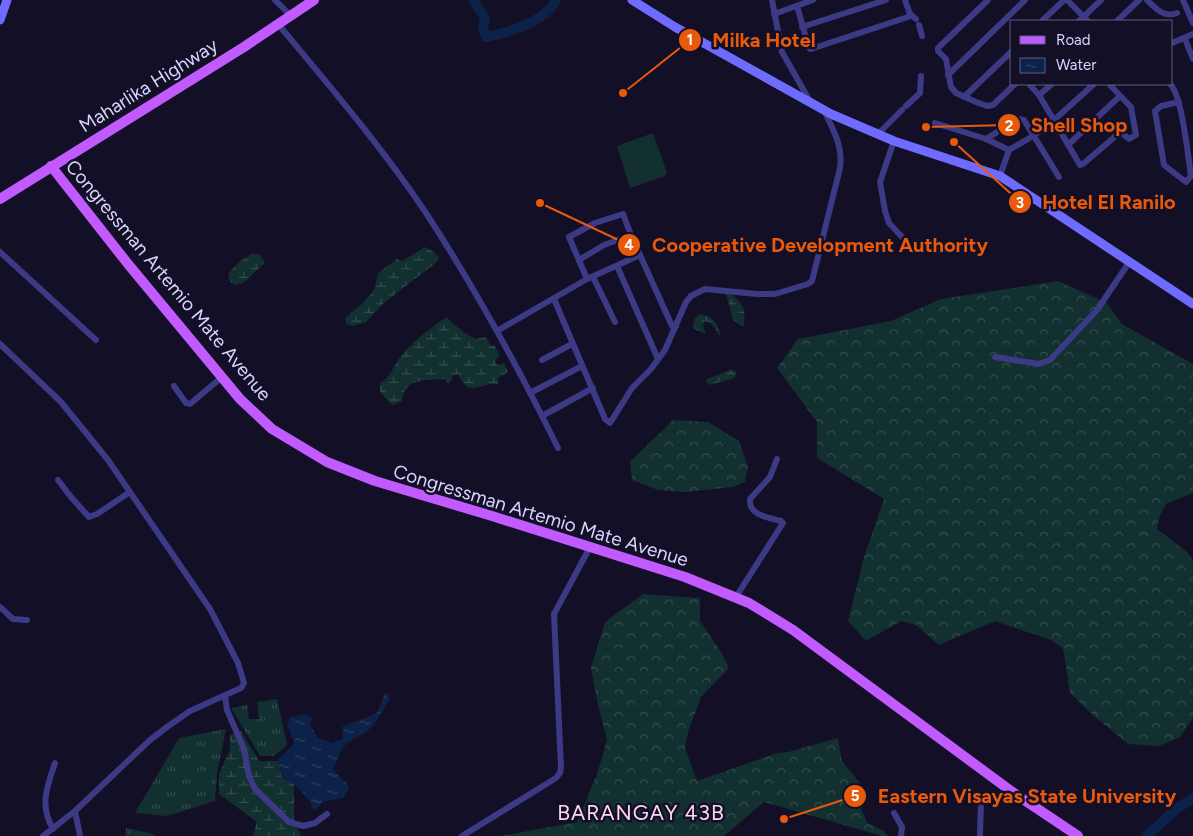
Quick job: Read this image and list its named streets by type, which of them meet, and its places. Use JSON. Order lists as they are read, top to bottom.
{
  "streets": {
    "main road": ["Maharlika Highway", "Congressman Artemio Mate Avenue"]
  },
  "crossings": [
    ["Maharlika Highway", "Congressman Artemio Mate Avenue"]
  ],
  "districts": ["BARANGAY 43B"],
  "places": [
    "Milka Hotel",
    "Shell Shop",
    "Hotel El Ranilo",
    "Cooperative Development Authority",
    "Eastern Visayas State University"
  ],
  "legend": ["Road", "Water"]
}
